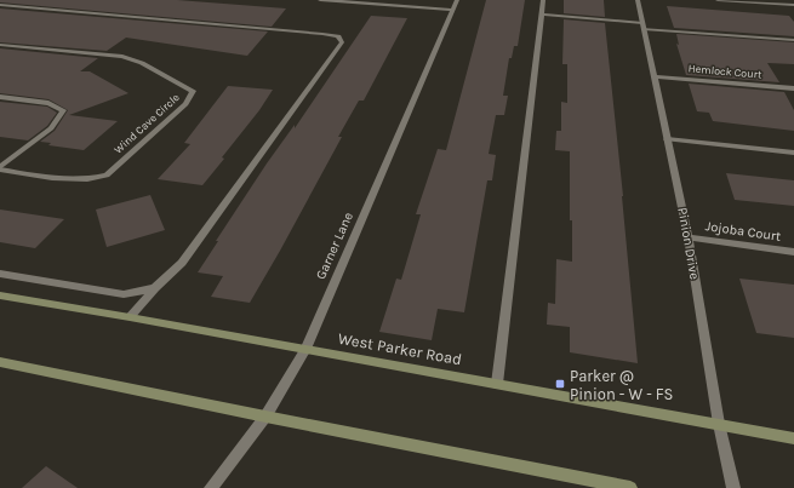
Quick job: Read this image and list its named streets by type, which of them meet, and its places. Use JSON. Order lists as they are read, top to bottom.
{
  "streets": {
    "main road": ["West Parker Road"],
    "street": [
      "Hemlock Court",
      "Wind Cave Circle",
      "Jojoba Court",
      "Pinion Drive",
      "Garner Lane"
    ]
  },
  "crossings": [
    ["Hemlock Court", "Pinion Drive"],
    ["Jojoba Court", "Pinion Drive"],
    ["Pinion Drive", "West Parker Road"],
    ["Garner Lane", "West Parker Road"]
  ],
  "places": {
    "transit": ["Parker @ Pinion - W - FS"]
  }
}
